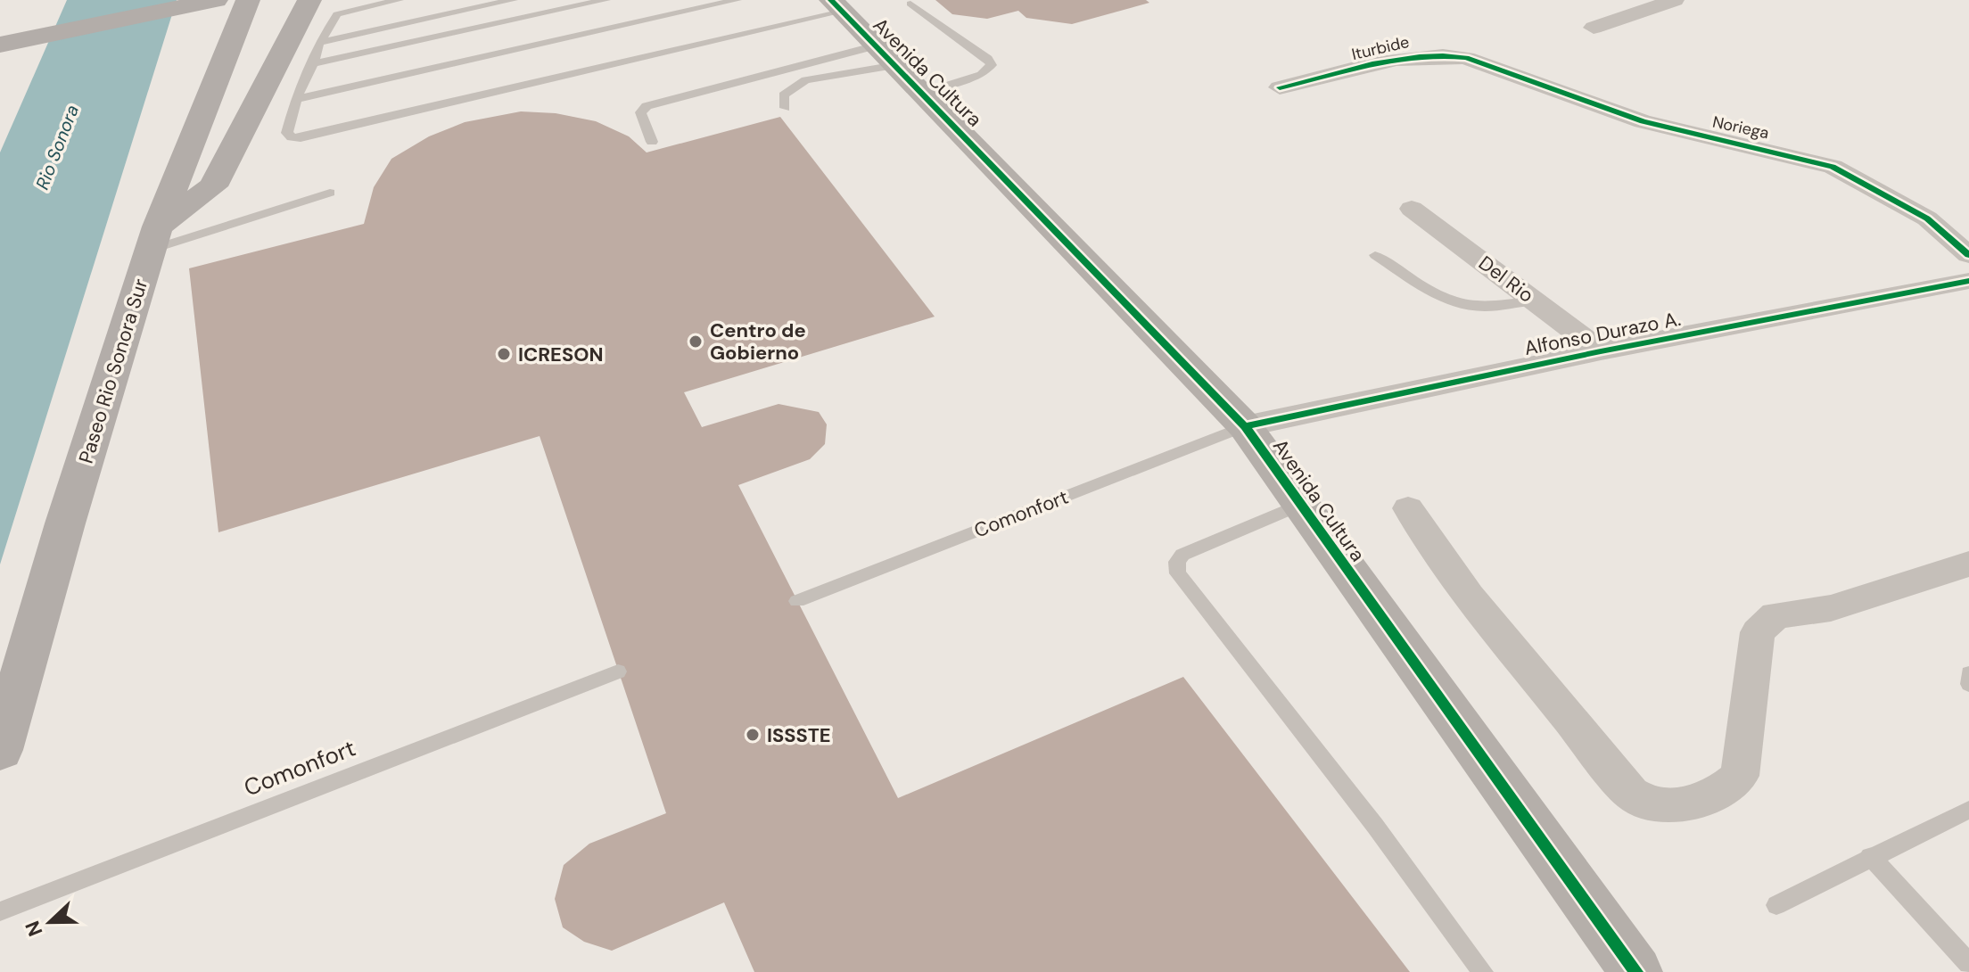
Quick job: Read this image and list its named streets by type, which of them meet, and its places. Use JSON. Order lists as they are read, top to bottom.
{
  "streets": {
    "main road": ["Paseo Rio Sonora Sur"],
    "street": [
      "Iturbide",
      "Avenida Cultura",
      "Noriega",
      "Del Rio",
      "Alfonso Durazo A."
    ],
    "lane": ["Comonfort"]
  },
  "crossings": [
    ["Iturbide", "Noriega"],
    ["Avenida Cultura", "Alfonso Durazo A."],
    ["Avenida Cultura", "Comonfort"],
    ["Del Rio", "Alfonso Durazo A."],
    ["Alfonso Durazo A.", "Comonfort"]
  ],
  "water": ["Rio Sonora"],
  "places": ["Centro de Gobierno", "ICRESON", "ISSSTE"],
  "north": "left"
}
